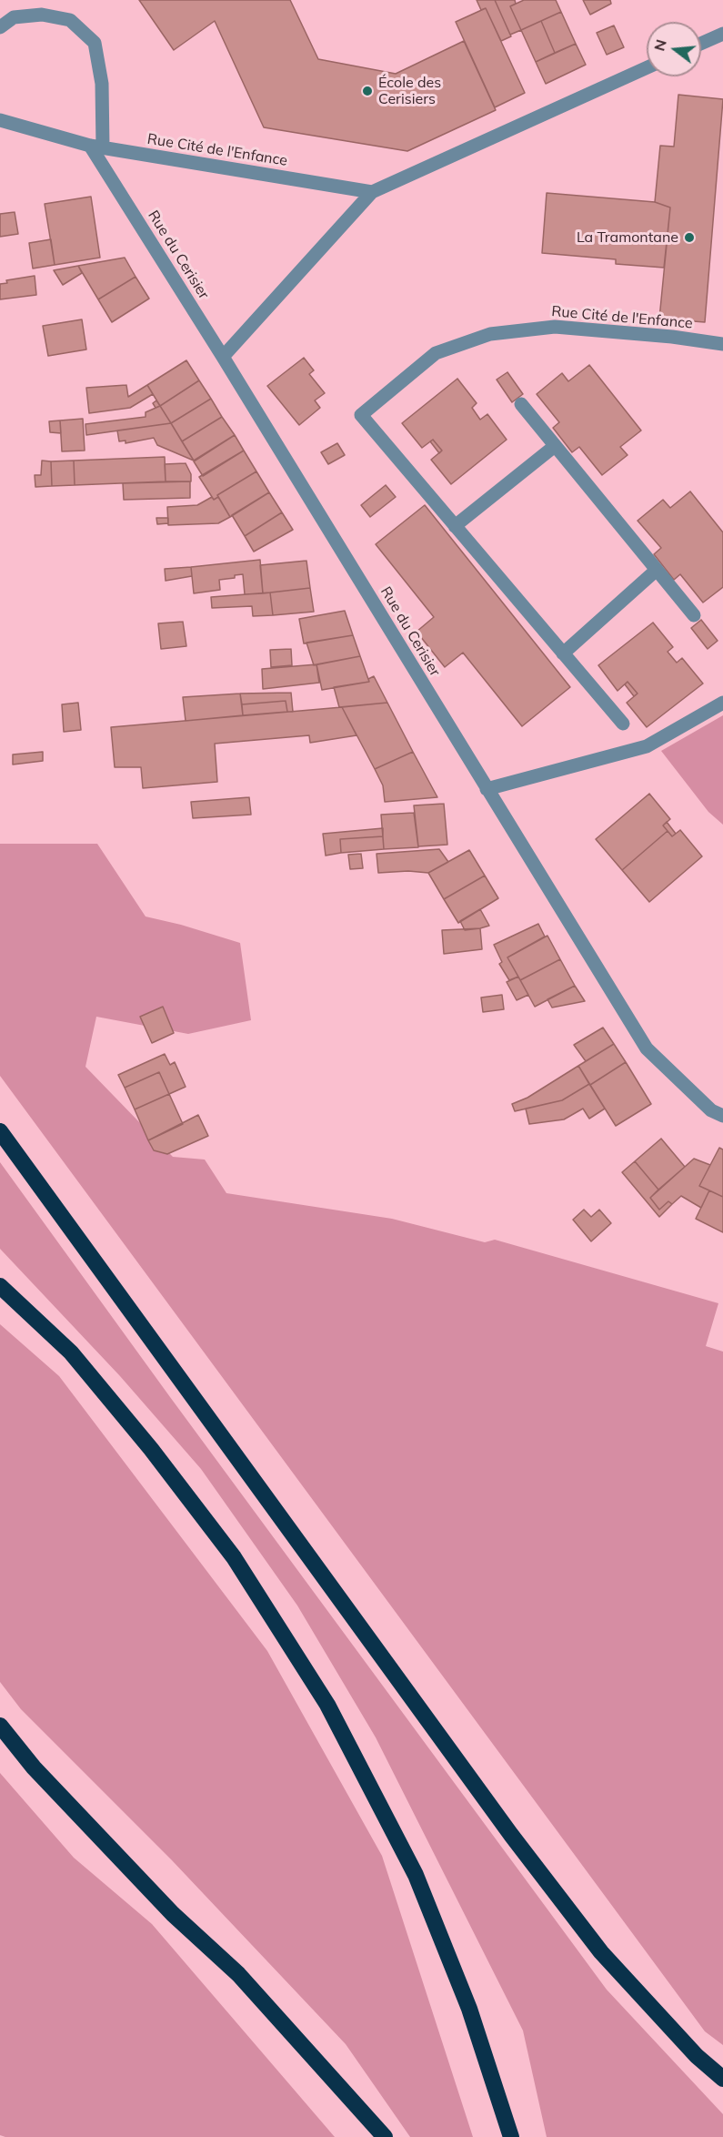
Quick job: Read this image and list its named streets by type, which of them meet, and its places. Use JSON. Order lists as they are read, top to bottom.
{
  "streets": {
    "street": ["Rue Cité de l'Enfance", "Rue du Cerisier"]
  },
  "crossings": [
    ["Rue Cité de l'Enfance", "Rue du Cerisier"]
  ],
  "places": ["École des Cerisiers", "La Tramontane"],
  "north": "left"
}
